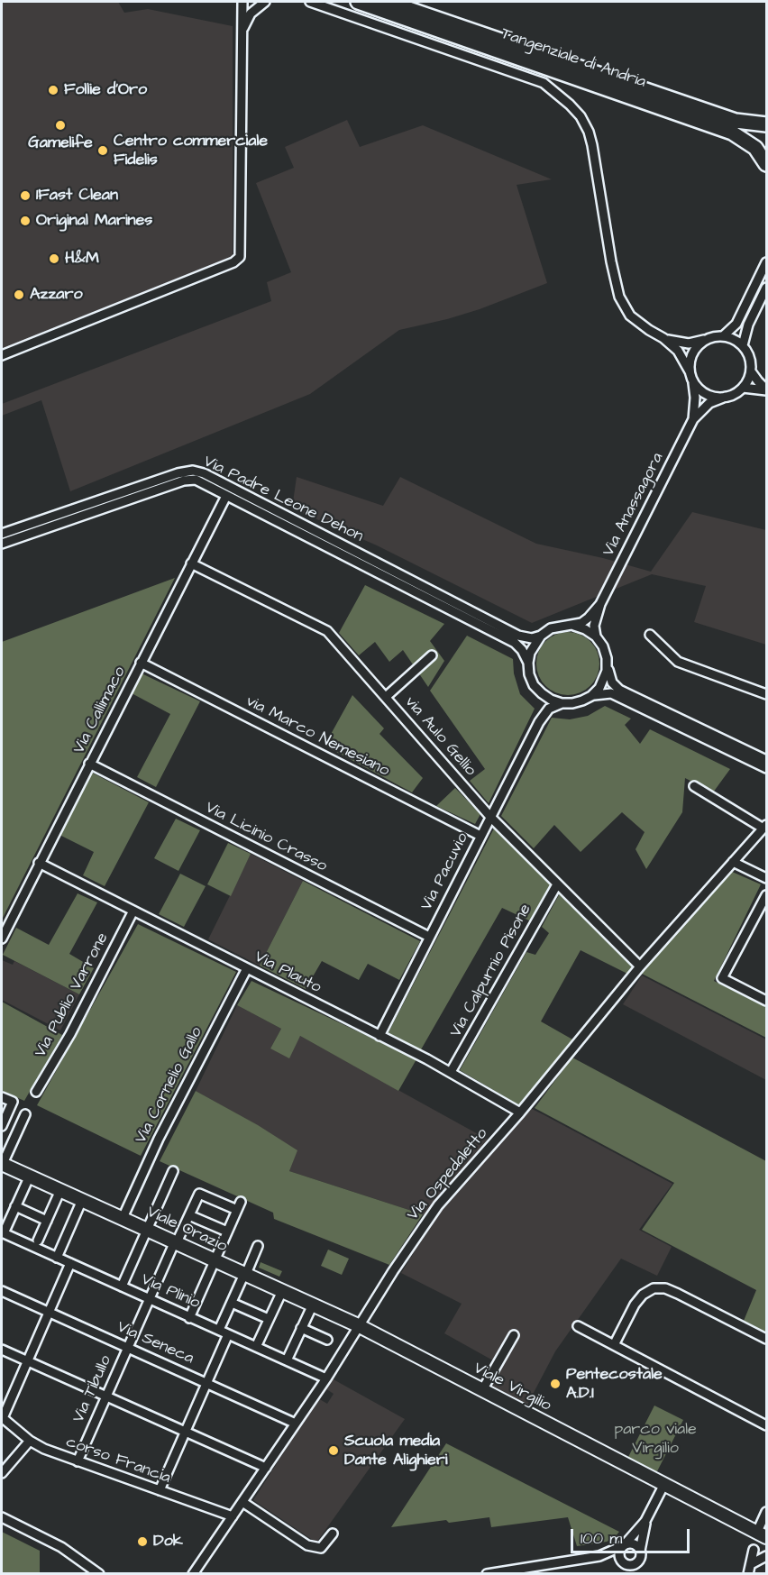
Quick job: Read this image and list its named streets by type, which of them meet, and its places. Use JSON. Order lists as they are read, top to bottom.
{
  "streets": {
    "main road": ["Tangenziale di Andria"],
    "street": [
      "Via Padre Leone Dehon",
      "Via Anassagora",
      "Via Callimaco",
      "via Marco Nemesiano",
      "via Aulo Gellio",
      "Via Licinio Crasso",
      "Via Pacuvio",
      "Via Calpurnio Pisone",
      "Via Plauto",
      "Via Publio Varrone",
      "Via Cornelio Gallo",
      "Via Ospedaletto",
      "Viale Orazio",
      "Via Plinio",
      "Via Seneca",
      "Viale Virgilio",
      "Via Tibullo",
      "corso Francia"
    ]
  },
  "crossings": [
    ["Via Padre Leone Dehon", "Via Anassagora"],
    ["Via Padre Leone Dehon", "Via Callimaco"],
    ["Via Padre Leone Dehon", "Via Pacuvio"],
    ["Via Anassagora", "Via Pacuvio"],
    ["Via Callimaco", "via Marco Nemesiano"],
    ["Via Callimaco", "via Aulo Gellio"],
    ["Via Callimaco", "Via Licinio Crasso"],
    ["Via Callimaco", "Via Plauto"],
    ["via Marco Nemesiano", "Via Pacuvio"],
    ["via Aulo Gellio", "Via Pacuvio"],
    ["via Aulo Gellio", "Via Calpurnio Pisone"],
    ["via Aulo Gellio", "Via Ospedaletto"],
    ["Via Licinio Crasso", "Via Pacuvio"],
    ["Via Pacuvio", "Via Plauto"],
    ["Via Calpurnio Pisone", "Via Plauto"],
    ["Via Plauto", "Via Publio Varrone"],
    ["Via Plauto", "Via Cornelio Gallo"],
    ["Via Plauto", "Via Ospedaletto"],
    ["Via Cornelio Gallo", "Viale Orazio"],
    ["Via Ospedaletto", "Viale Orazio"],
    ["Via Ospedaletto", "Via Plinio"],
    ["Via Ospedaletto", "Via Seneca"],
    ["Via Ospedaletto", "Viale Virgilio"],
    ["Via Ospedaletto", "corso Francia"],
    ["Viale Orazio", "Viale Virgilio"],
    ["Viale Orazio", "Via Tibullo"],
    ["Via Plinio", "Via Tibullo"],
    ["Via Seneca", "Via Tibullo"],
    ["Via Tibullo", "corso Francia"]
  ],
  "parks": ["parco viale Virgilio"],
  "places": [
    "Follie d'Oro",
    "Gamelife",
    "Centro commerciale Fidelis",
    "1Fast Clean",
    "Original Marines",
    "H&M",
    "Azzaro",
    "Pentecostale A.D.I",
    "Scuola media Dante Alighieri",
    "Dok"
  ],
  "scale_bar": "100 m"
}
